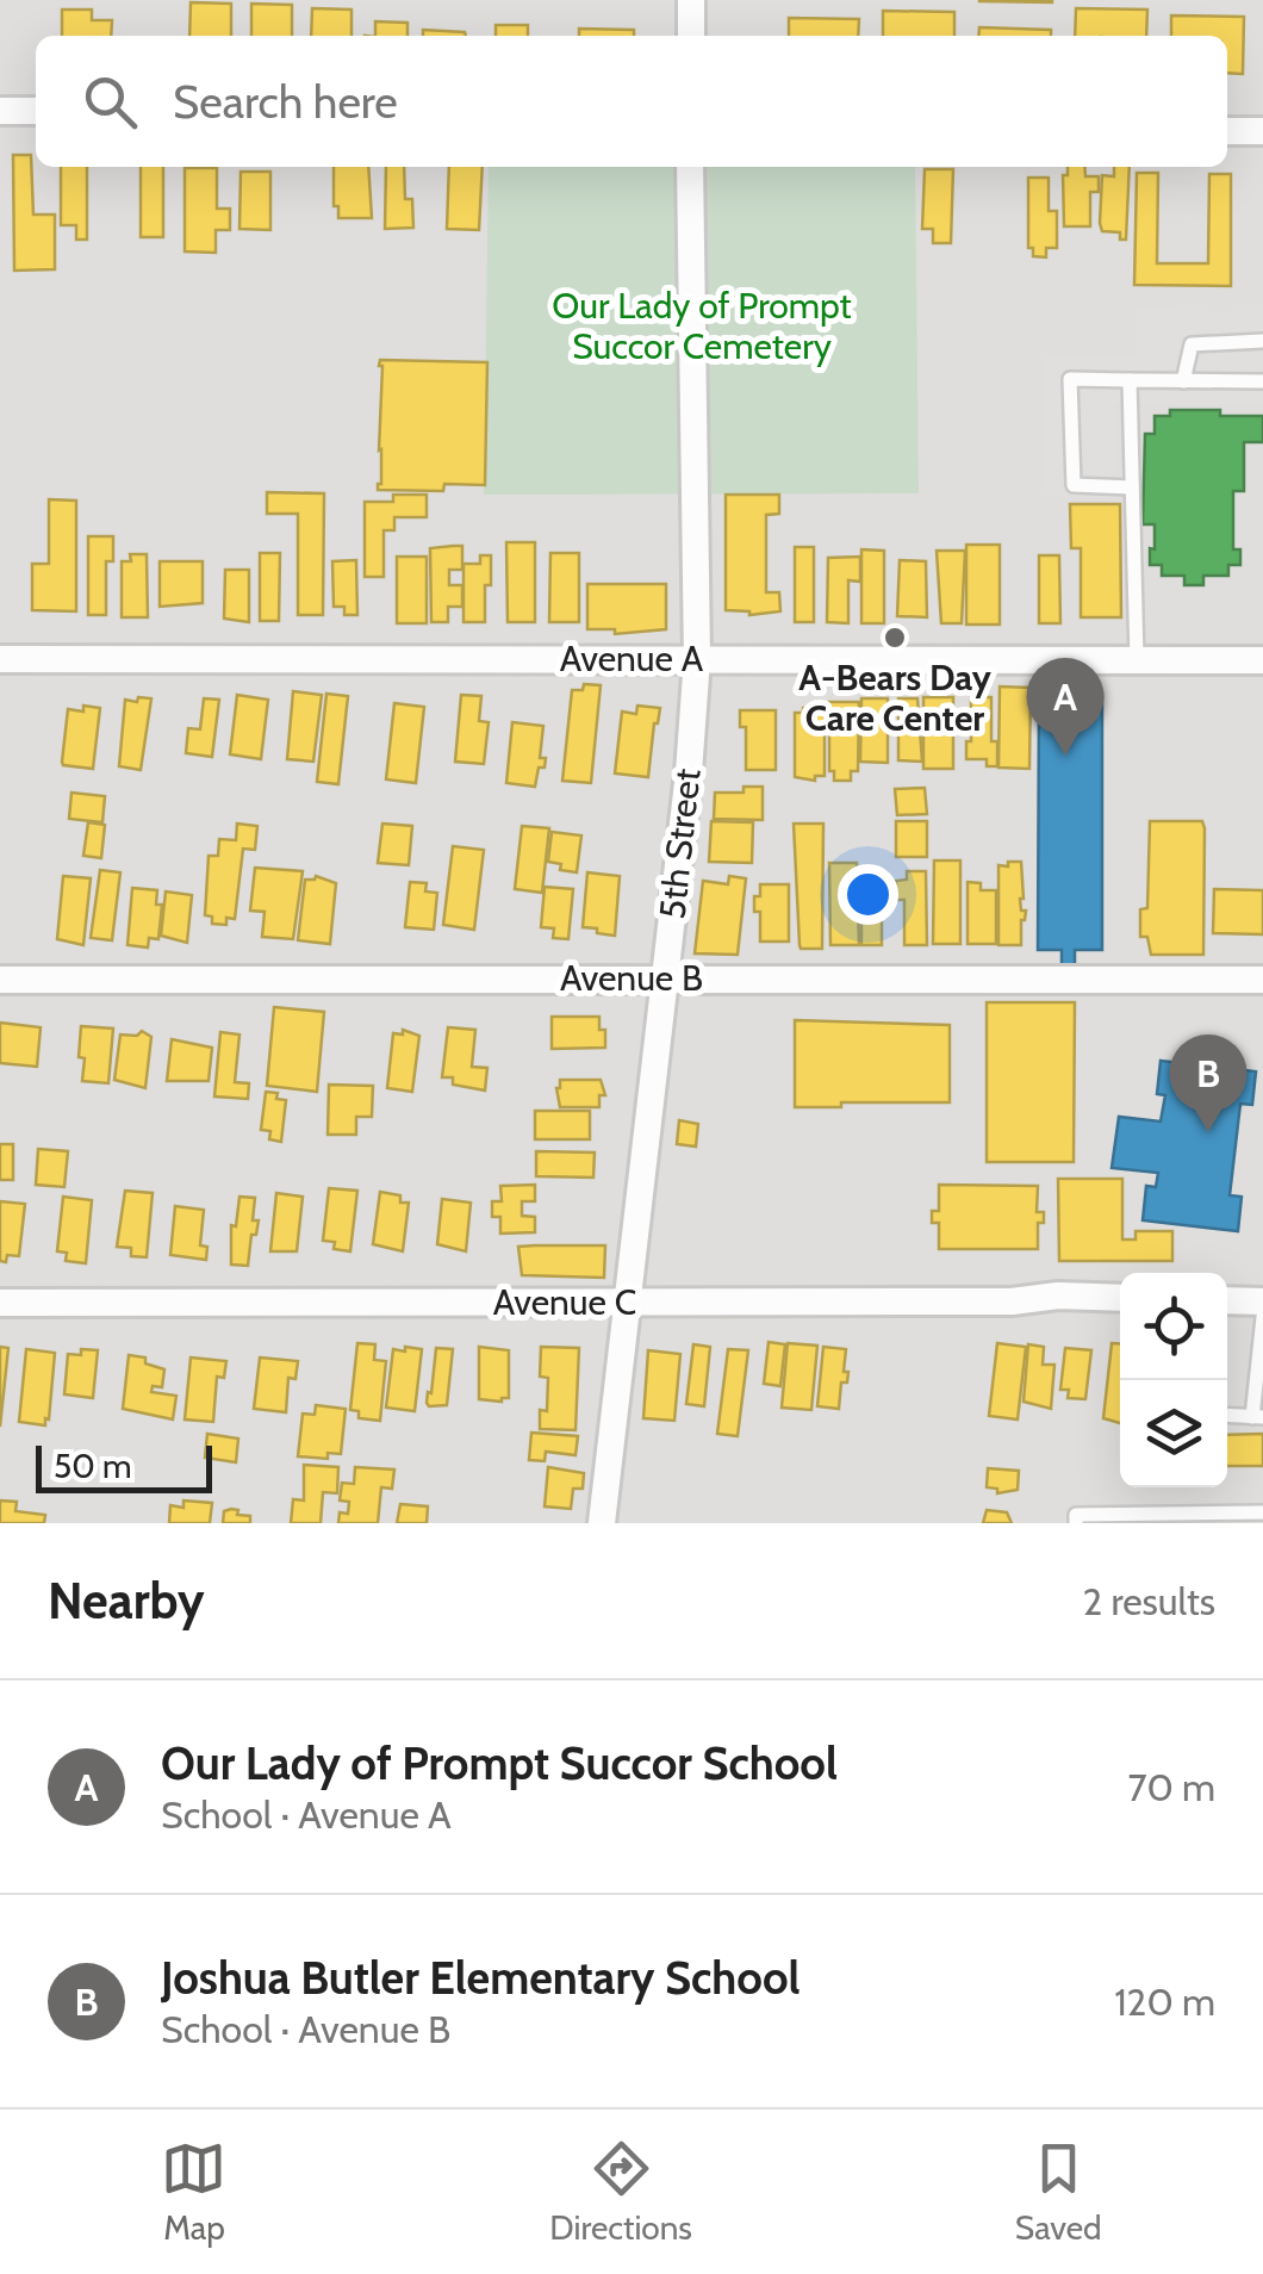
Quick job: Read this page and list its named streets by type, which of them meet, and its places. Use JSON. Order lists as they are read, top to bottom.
{
  "streets": {
    "street": [
      "Avenue A",
      "5th Street",
      "Avenue B",
      "Avenue C"
    ]
  },
  "crossings": [
    ["Avenue A", "5th Street"],
    ["5th Street", "Avenue B"],
    ["5th Street", "Avenue C"]
  ],
  "parks": ["Our Lady of Prompt Succor Cemetery"],
  "places": ["A-Bears Day Care Center"],
  "scale_bar": "50 m",
  "page": {
    "search": "Search here",
    "pins": ["A", "B"],
    "scale": "50 m",
    "heading": ["Nearby", "2 results"],
    "list": [
      {
        "mark": "A",
        "name": "Our Lady of Prompt Succor School",
        "note": "School · Avenue A",
        "value": "70 m"
      },
      {
        "mark": "B",
        "name": "Joshua Butler Elementary School",
        "note": "School · Avenue B",
        "value": "120 m"
      }
    ],
    "nav": ["Map", "Directions", "Saved"]
  }
}
